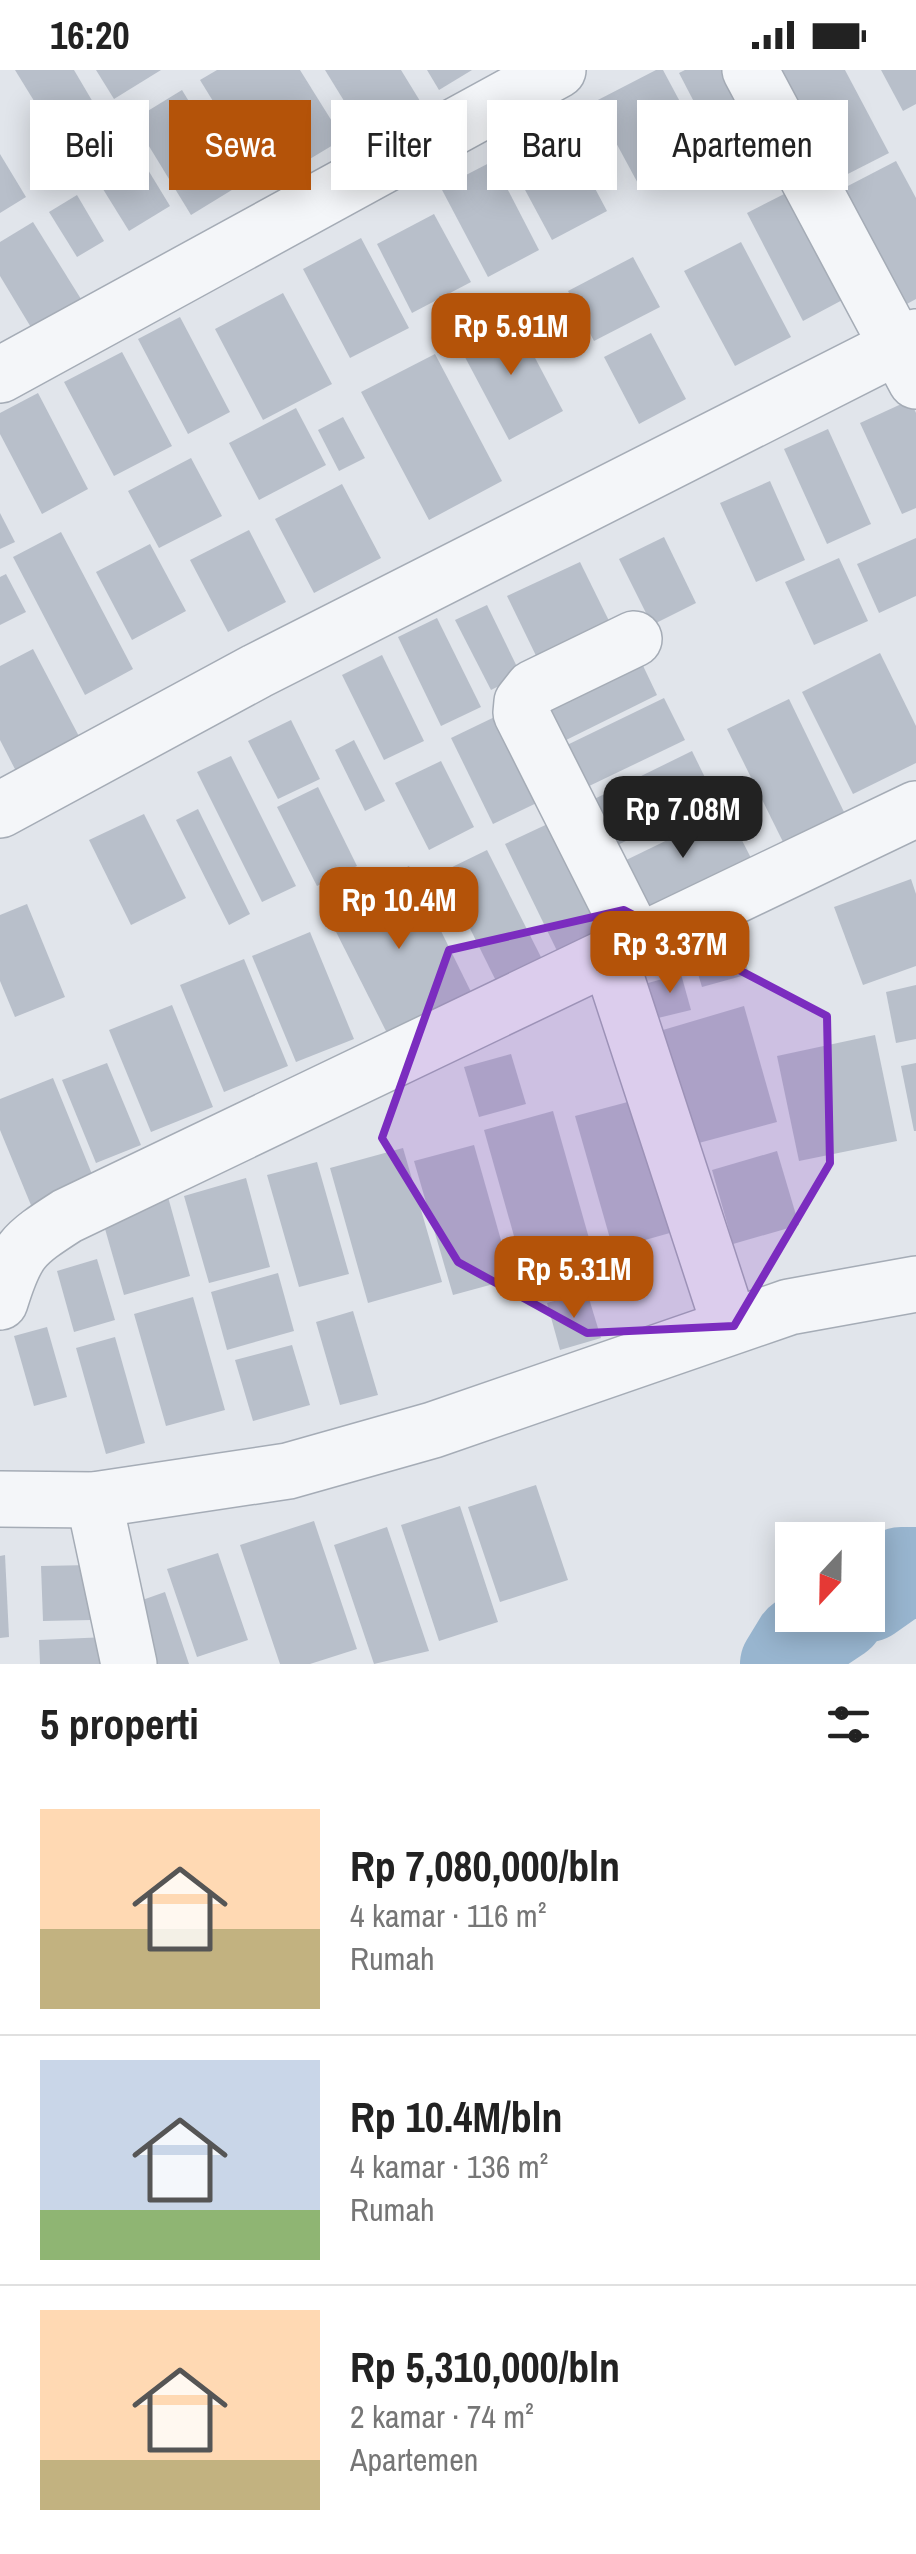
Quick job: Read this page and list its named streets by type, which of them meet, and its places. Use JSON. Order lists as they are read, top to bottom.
{
  "north": "bottom",
  "page": {
    "status": "16:20",
    "chip": [
      "Beli",
      "Sewa",
      "Filter",
      "Baru",
      "Apartemen"
    ],
    "price": [
      "Rp 5.91M",
      "Rp 7.08M",
      "Rp 10.4M",
      "Rp 3.37M",
      "Rp 5.31M"
    ],
    "heading": "5 properti",
    "list": [
      {
        "name": "Rp 7,080,000/bln",
        "note": "4 kamar · 116 m² · Rumah"
      },
      {
        "name": "Rp 10.4M/bln",
        "note": "4 kamar · 136 m² · Rumah"
      },
      {
        "name": "Rp 5,310,000/bln",
        "note": "2 kamar · 74 m² · Apartemen"
      }
    ]
  }
}
